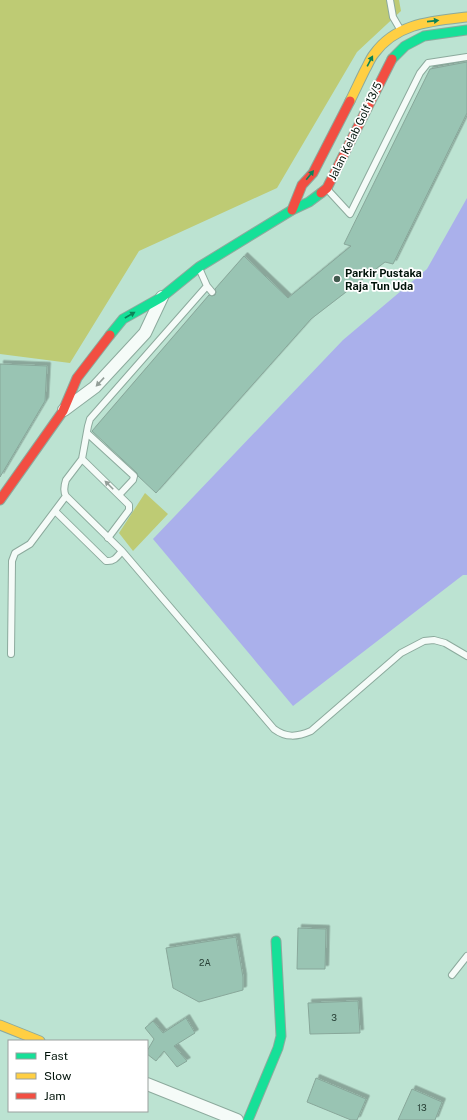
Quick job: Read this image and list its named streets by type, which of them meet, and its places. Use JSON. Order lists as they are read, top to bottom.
{
  "streets": {
    "street": ["Jalan Kelab Golf 13/5"]
  },
  "places": ["Parkir Pustaka Raja Tun Uda"],
  "house_numbers": ["2A", "3", "13"],
  "legend": ["Fast", "Slow", "Jam"]
}
